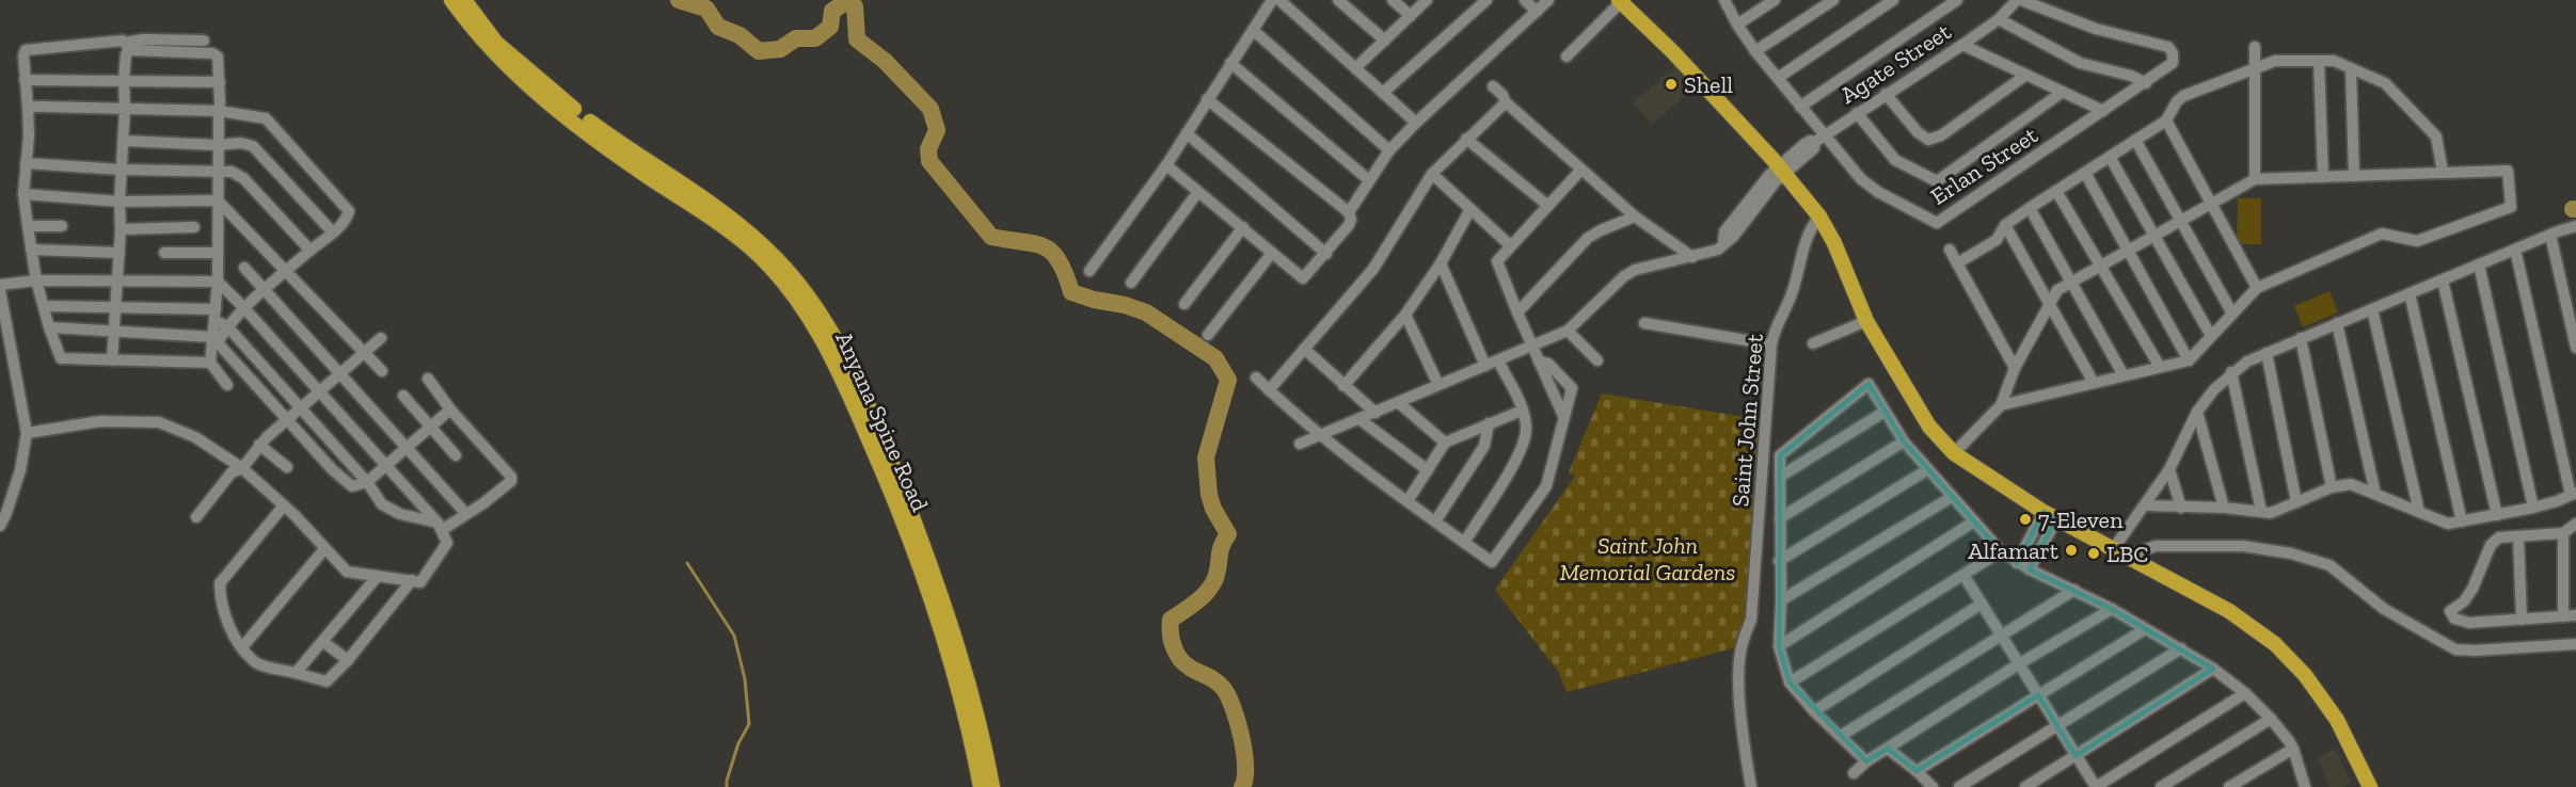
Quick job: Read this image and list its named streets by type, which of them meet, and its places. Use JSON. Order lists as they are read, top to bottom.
{
  "streets": {
    "main road": ["Anyana Spine Road"],
    "street": ["Agate Street", "Erlan Street", "Saint John Street"]
  },
  "crossings": [
    ["Agate Street", "Erlan Street"]
  ],
  "parks": ["Saint John Memorial Gardens"],
  "places": [
    "Shell",
    "7-Eleven",
    "Alfamart",
    "LBC"
  ]
}
